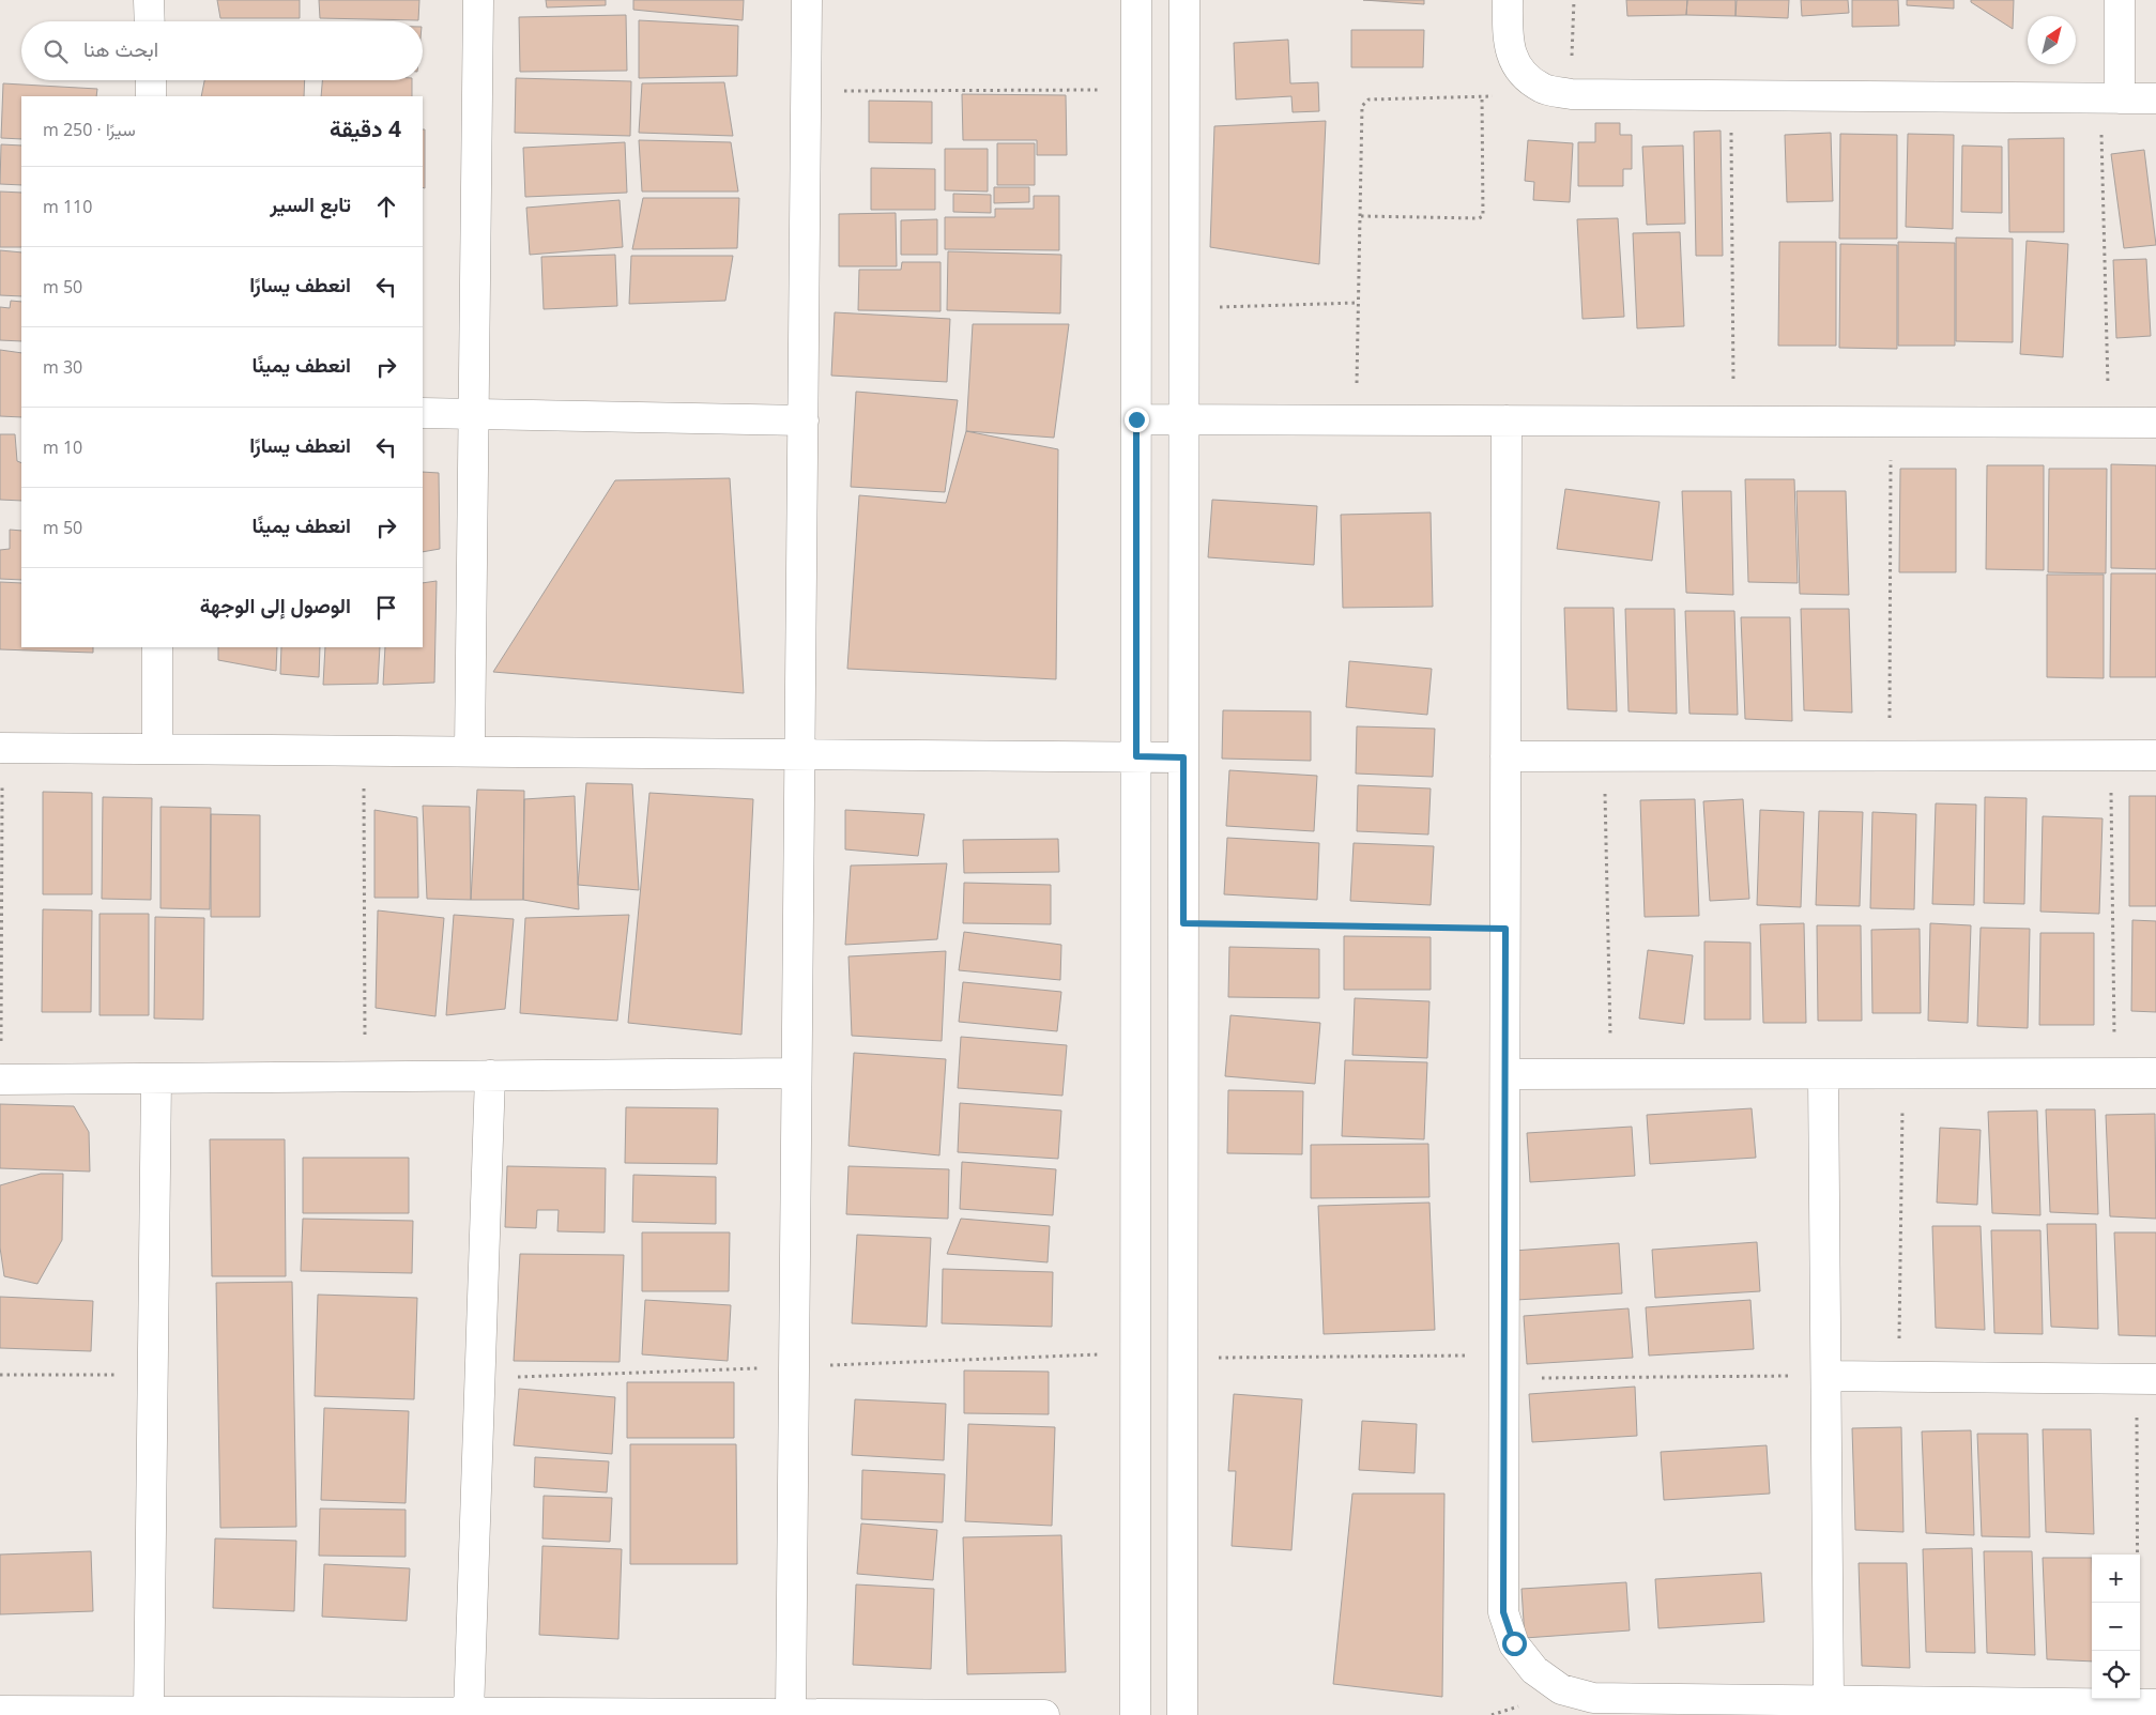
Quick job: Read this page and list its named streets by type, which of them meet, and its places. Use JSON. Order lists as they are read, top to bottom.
{
  "north": "top right",
  "page": {
    "search": "ابحث هنا",
    "heading": ["4 دقيقة", "سيرًا · 250 m"],
    "list": [
      ["تابع السير", "110 m"],
      ["انعطف يسارًا", "50 m"],
      ["انعطف يمينًا", "30 m"],
      ["انعطف يسارًا", "10 m"],
      ["انعطف يمينًا", "50 m"],
      "الوصول إلى الوجهة"
    ],
    "map_buttons": ["+", "−"]
  }
}
